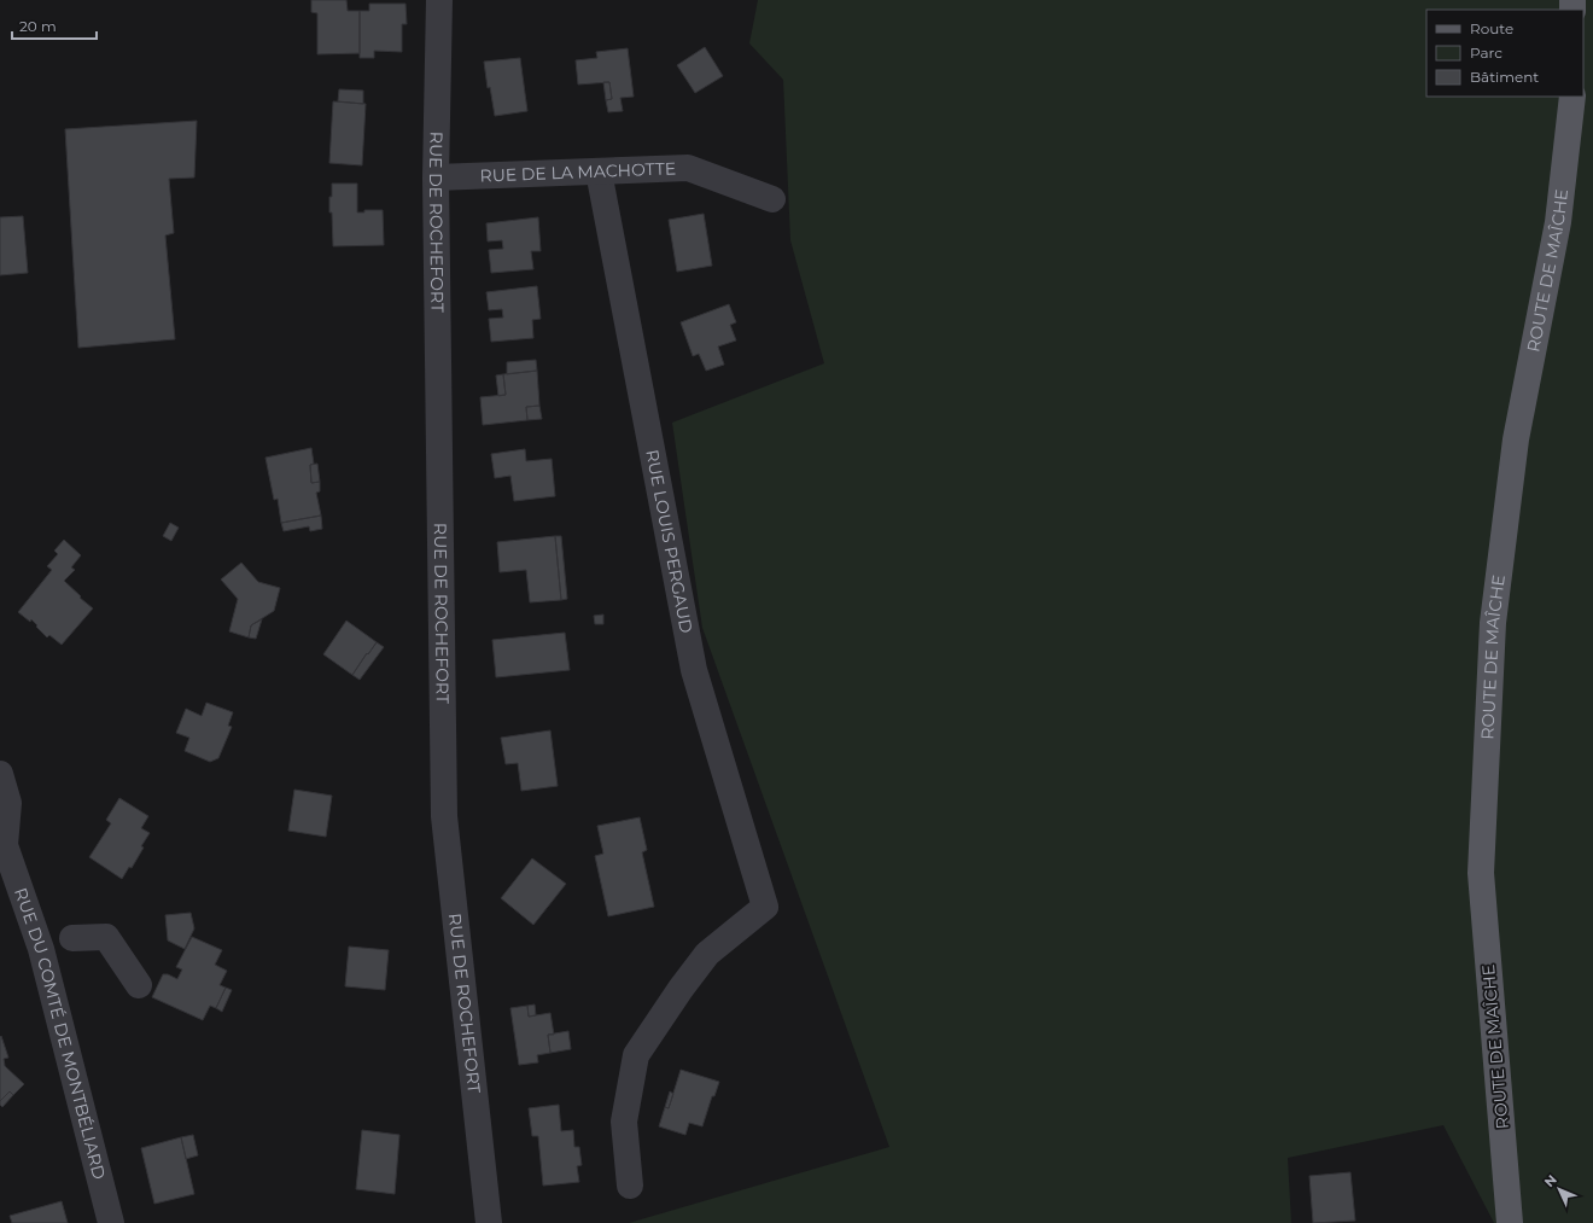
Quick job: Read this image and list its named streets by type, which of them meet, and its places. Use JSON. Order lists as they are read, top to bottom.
{
  "streets": {
    "main road": ["ROUTE DE MAÎCHE"],
    "street": [
      "RUE DE LA MACHOTTE",
      "RUE DE ROCHEFORT",
      "RUE LOUIS PERGAUD",
      "RUE DU COMTÉ DE MONTBÉLIARD"
    ]
  },
  "crossings": [
    ["RUE DE LA MACHOTTE", "RUE DE ROCHEFORT"],
    ["RUE DE LA MACHOTTE", "RUE LOUIS PERGAUD"]
  ],
  "legend": ["Route", "Parc", "Bâtiment"],
  "scale_bar": "20 m",
  "north": "top left"
}
